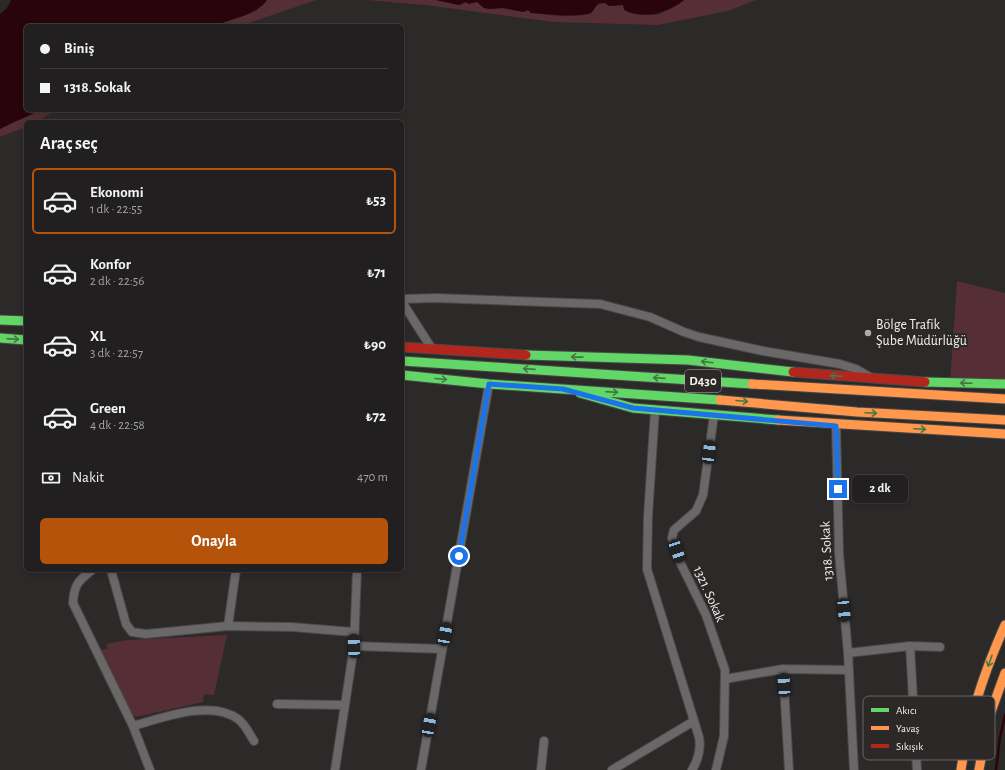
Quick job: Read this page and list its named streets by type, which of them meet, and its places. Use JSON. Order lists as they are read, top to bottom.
{
  "streets": {
    "main road": ["D430"],
    "street": ["1318. Sokak", "1321. Sokak"]
  },
  "places": ["Bölge Trafik Şube Müdürlüğü"],
  "legend": ["Akıcı", "Yavaş", "Sıkışık"],
  "page": {
    "banner": ["Biniş", "1318. Sokak"],
    "heading": "Araç seç",
    "list": [
      {
        "name": "Ekonomi",
        "note": "1 dk · 22:55",
        "value": "₺53"
      },
      {
        "name": "Konfor",
        "note": "2 dk · 22:56",
        "value": "₺71"
      },
      {
        "name": "XL",
        "note": "3 dk · 22:57",
        "value": "₺90"
      },
      {
        "name": "Green",
        "note": "4 dk · 22:58",
        "value": "₺72"
      }
    ],
    "pay": ["Nakit", "470 m"],
    "bubble": "2 dk",
    "buttons": "Onayla"
  }
}
